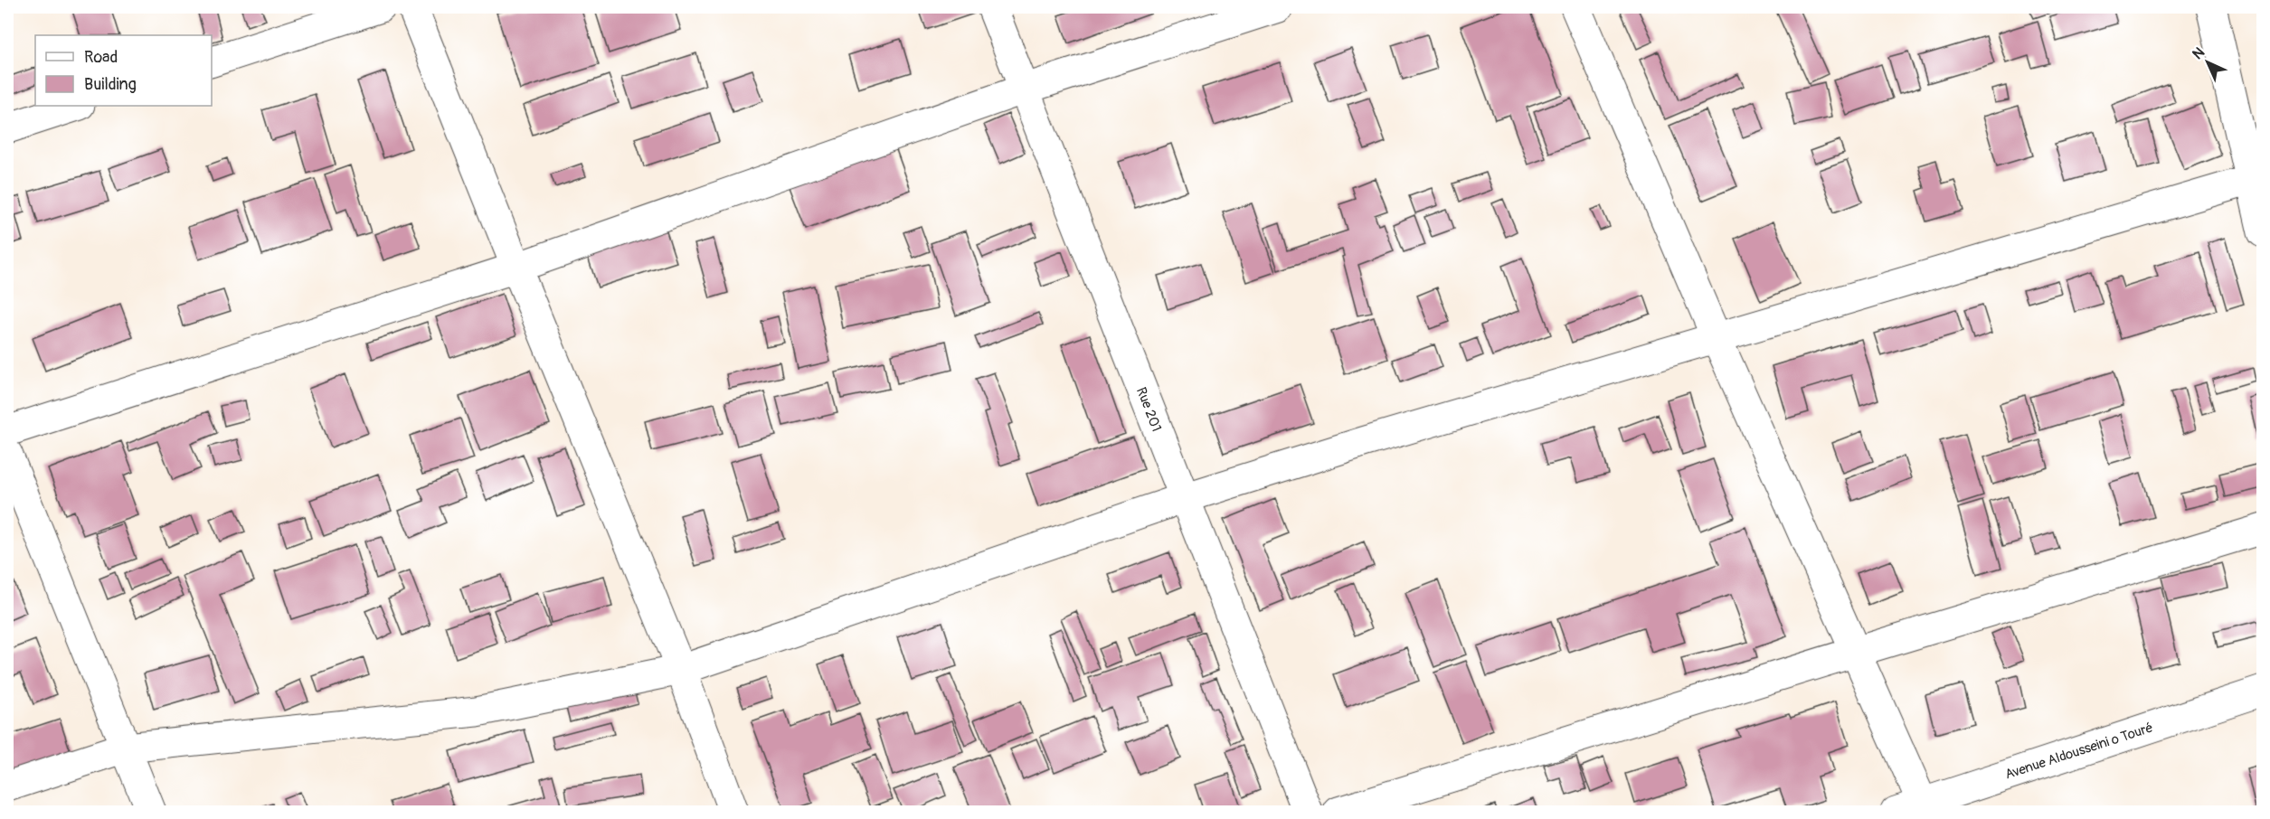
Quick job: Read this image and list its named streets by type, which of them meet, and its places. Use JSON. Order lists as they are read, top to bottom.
{
  "streets": {
    "street": ["Rue 201", "Avenue Aldousseini o Touré"]
  },
  "legend": ["Road", "Building"],
  "north": "top left"
}
